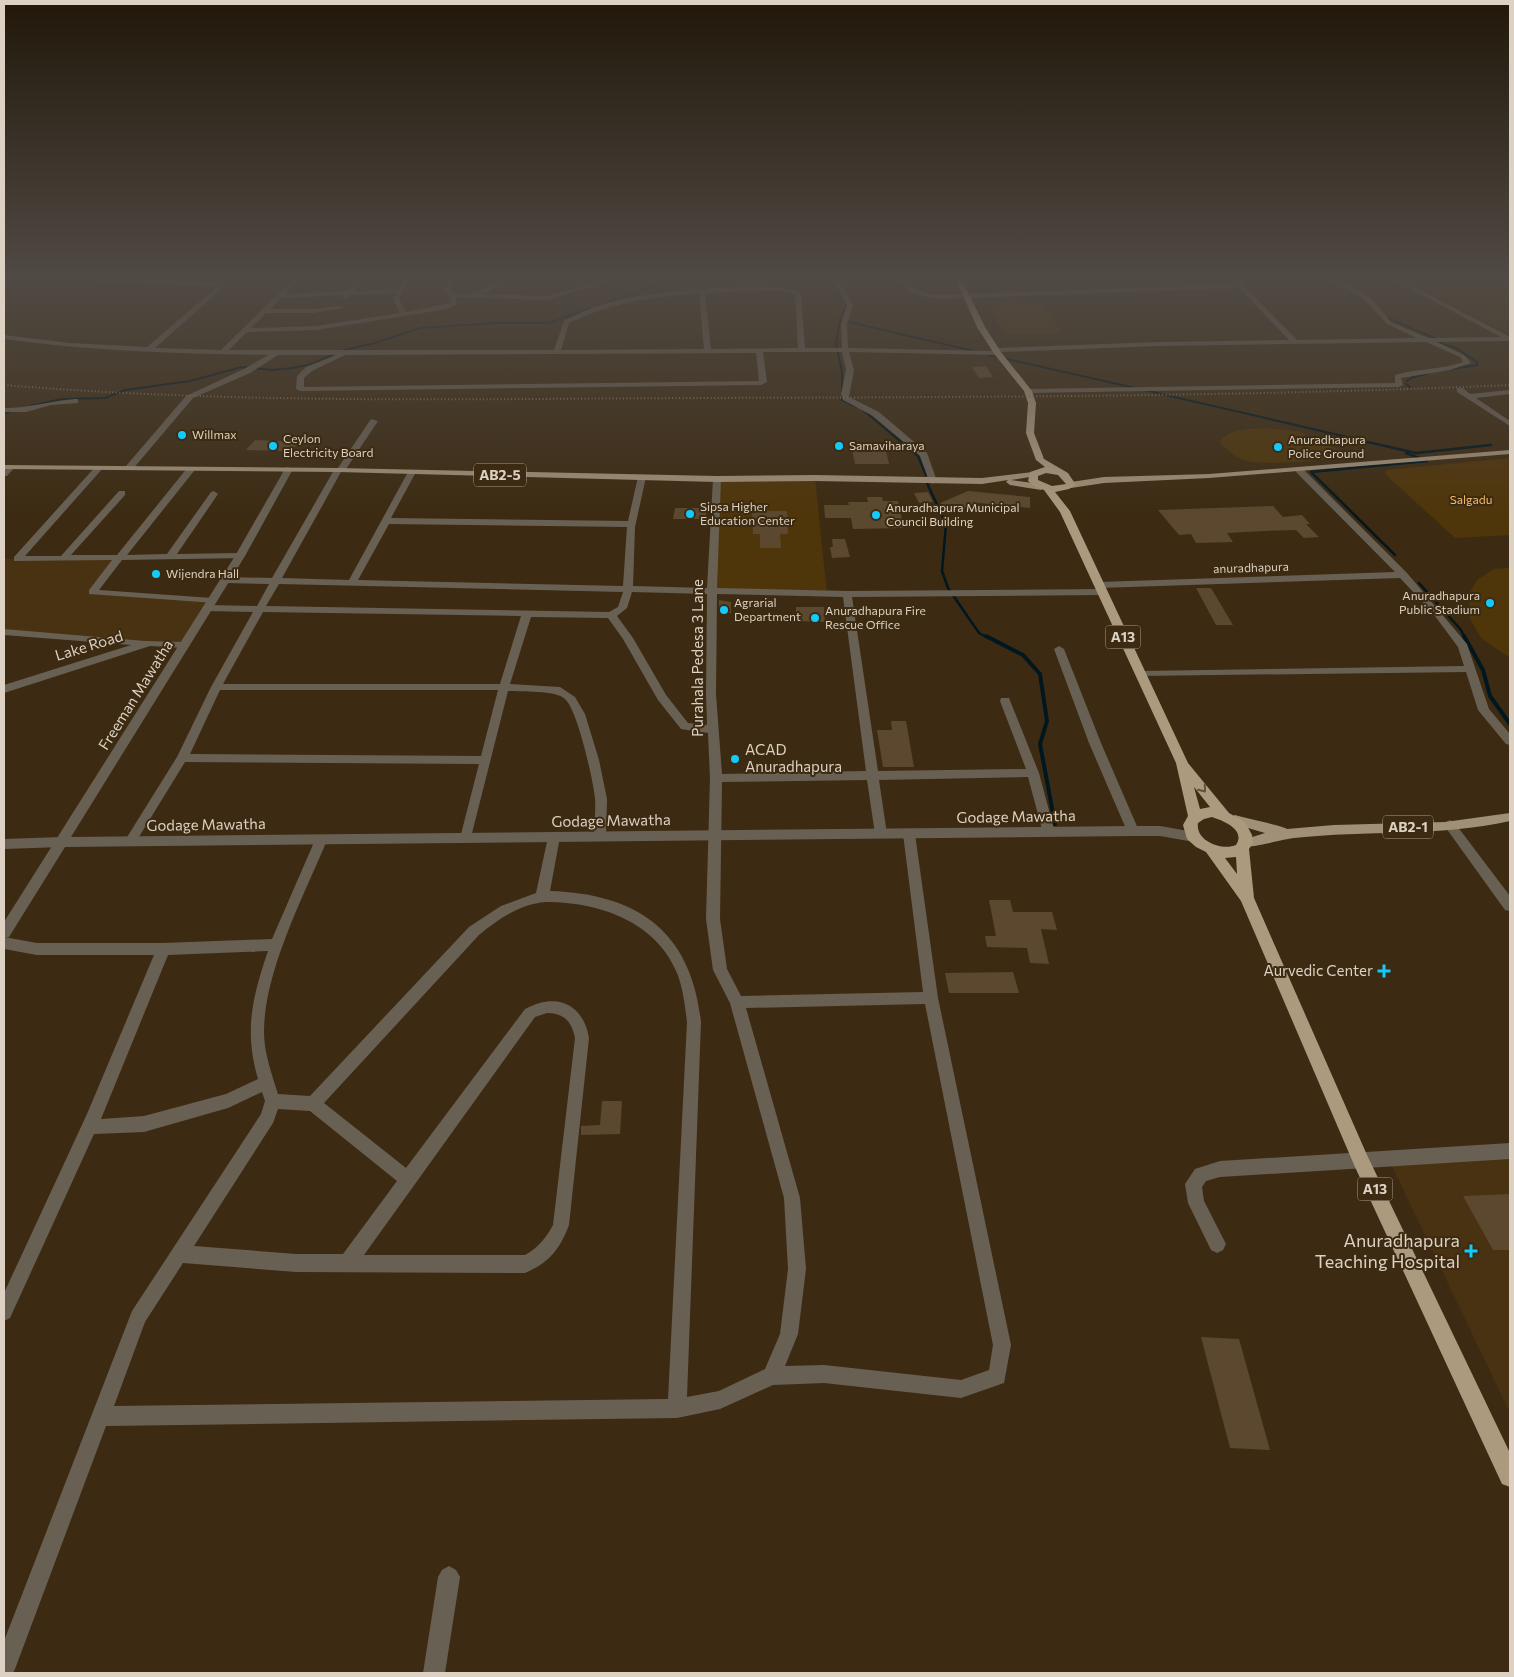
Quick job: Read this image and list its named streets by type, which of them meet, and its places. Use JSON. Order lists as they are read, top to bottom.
{
  "streets": {
    "highway": ["A13"],
    "main road": ["AB2-5", "AB2-1"],
    "street": [
      "anuradhapura",
      "Lake Road",
      "Purahala Pedesa 3 Lane",
      "Freeman Mawatha",
      "Godage Mawatha"
    ]
  },
  "crossings": [
    ["AB2-5", "A13"],
    ["AB2-5", "Purahala Pedesa 3 Lane"],
    ["AB2-5", "Freeman Mawatha"],
    ["anuradhapura", "A13"],
    ["anuradhapura", "Purahala Pedesa 3 Lane"],
    ["anuradhapura", "Freeman Mawatha"],
    ["A13", "Godage Mawatha"],
    ["A13", "AB2-1"],
    ["Lake Road", "Freeman Mawatha"],
    ["Purahala Pedesa 3 Lane", "Godage Mawatha"],
    ["Freeman Mawatha", "Godage Mawatha"],
    ["Godage Mawatha", "AB2-1"]
  ],
  "parks": ["Salgadu"],
  "places": {
    "other": [
      "Willmax",
      "Ceylon Electricity Board",
      "Samaviharaya",
      "Anuradhapura Police Ground",
      "Sipsa Higher Education Center",
      "Anuradhapura Municipal Council Building",
      "Wijendra Hall",
      "Anuradhapura Public Stadium",
      "Agrarial Department",
      "Anuradhapura Fire Rescue Office",
      "ACAD Anuradhapura"
    ],
    "health": ["Aurvedic Center", "Anuradhapura Teaching Hospital"]
  }
}
